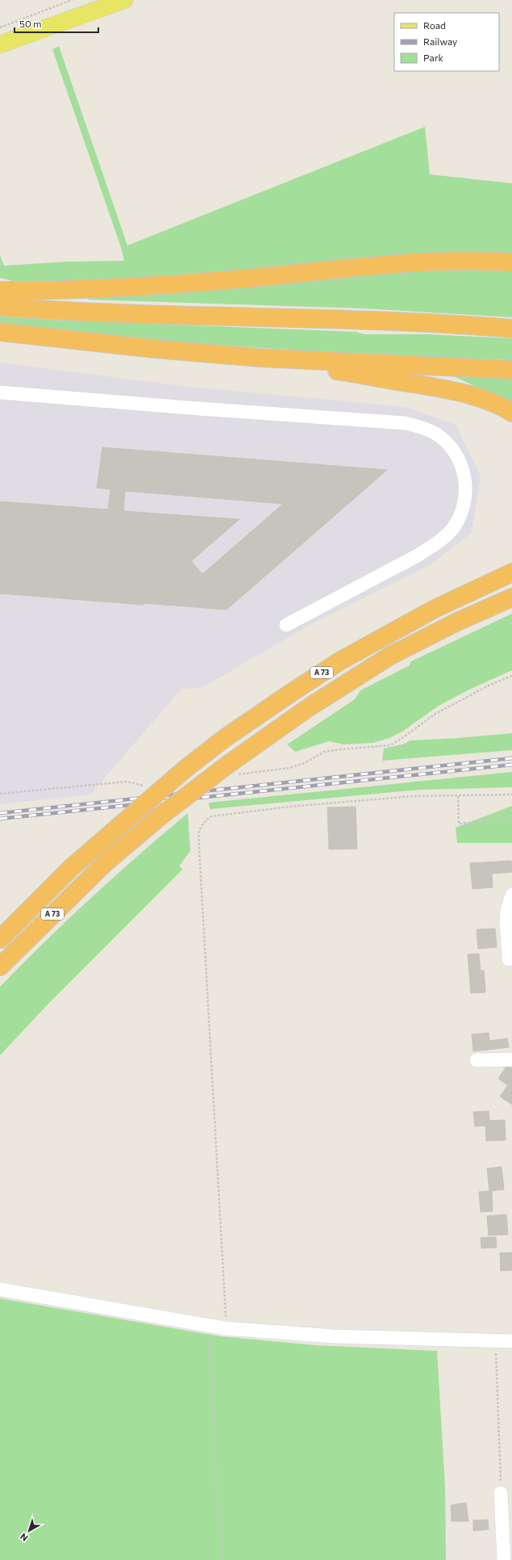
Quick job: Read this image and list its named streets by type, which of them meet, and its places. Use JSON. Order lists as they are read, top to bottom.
{
  "streets": {
    "highway": ["A 73"]
  },
  "legend": ["Road", "Railway", "Park"],
  "scale_bar": "50 m",
  "north": "bottom left"
}
